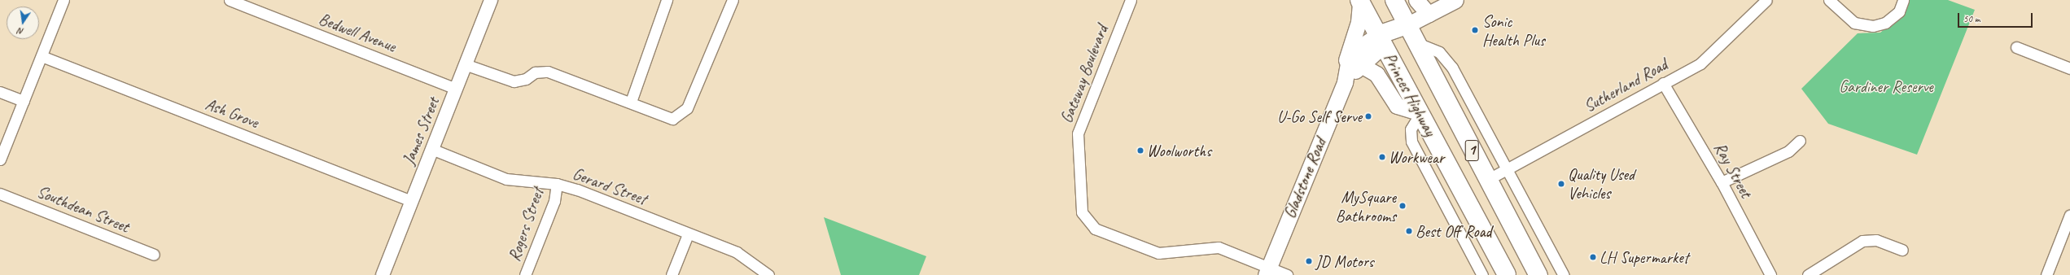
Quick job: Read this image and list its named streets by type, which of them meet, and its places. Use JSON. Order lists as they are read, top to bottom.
{
  "streets": {
    "highway": ["Princes Highway", "1"],
    "main road": ["Gladstone Road"],
    "street": [
      "Bedwell Avenue",
      "Gateway Boulevard",
      "Sutherland Road",
      "Ash Grove",
      "James Street",
      "Ray Street",
      "Gerard Street",
      "Southdean Street",
      "Rogers Street"
    ]
  },
  "crossings": [
    ["Bedwell Avenue", "James Street"],
    ["Gateway Boulevard", "Gladstone Road"],
    ["Sutherland Road", "Princes Highway"],
    ["Sutherland Road", "Ray Street"],
    ["Princes Highway", "Gladstone Road"],
    ["Ash Grove", "James Street"],
    ["James Street", "Gerard Street"],
    ["Gerard Street", "Rogers Street"]
  ],
  "parks": ["Gardiner Reserve"],
  "places": [
    "Sonic Health Plus",
    "U-Go Self Serve",
    "Woolworths",
    "Workwear",
    "Quality Used Vehicles",
    "MySquare Bathrooms",
    "Best Off Road",
    "LH Supermarket",
    "JD Motors"
  ],
  "scale_bar": "50 m",
  "north": "bottom"
}
